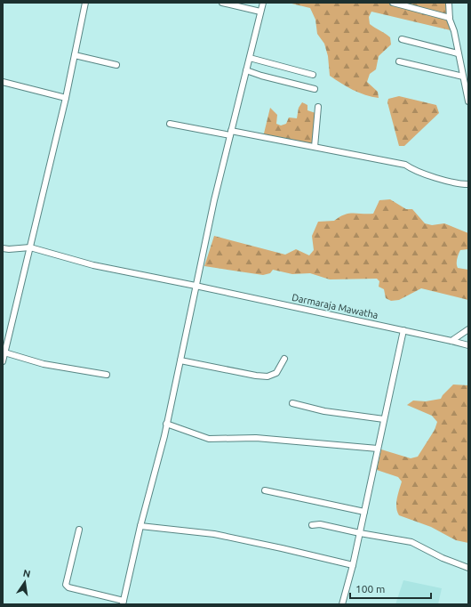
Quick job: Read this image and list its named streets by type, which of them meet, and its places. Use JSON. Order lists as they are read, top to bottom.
{
  "streets": {
    "street": ["Darmaraja Mawatha"]
  },
  "scale_bar": "100 m",
  "north": "top"
}
